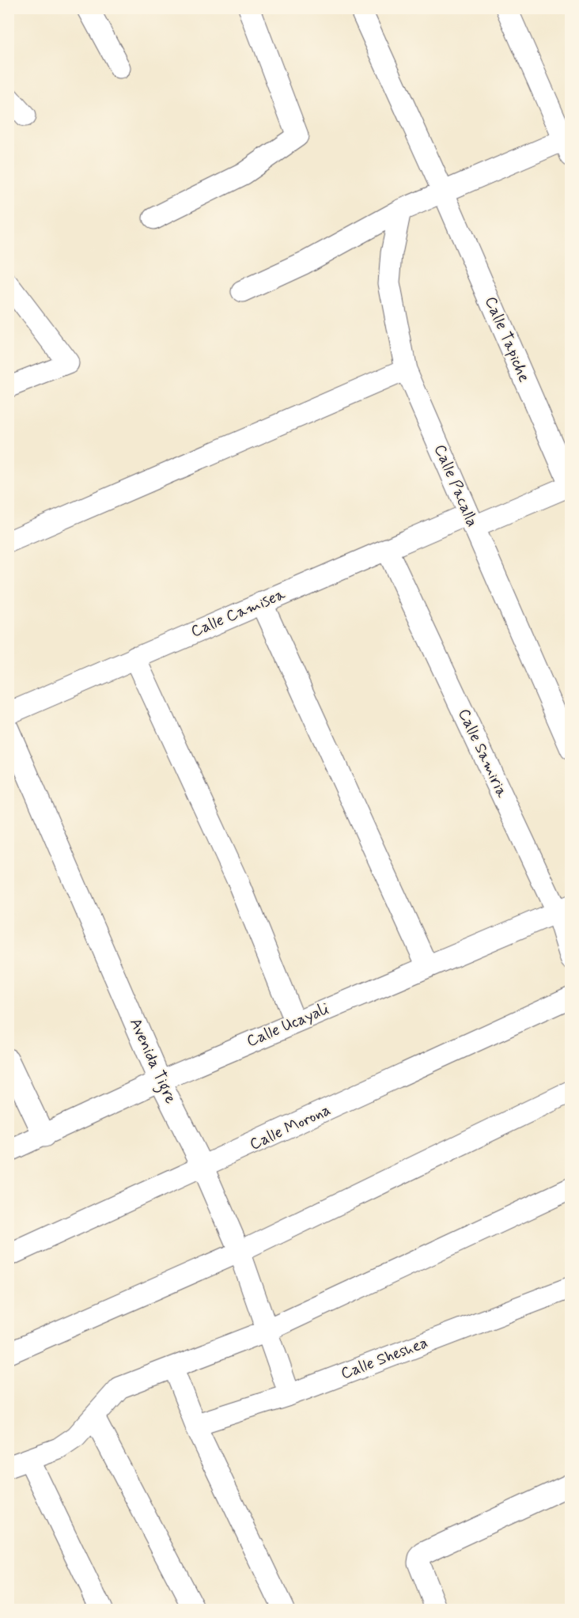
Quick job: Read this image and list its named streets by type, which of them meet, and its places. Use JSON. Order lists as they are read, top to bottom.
{
  "streets": {
    "street": [
      "Calle Tapiche",
      "Calle Pacalla",
      "Calle Camisea",
      "Calle Samiria",
      "Calle Ucayali",
      "Avenida Tigre",
      "Calle Morona",
      "Calle Sheshea"
    ]
  },
  "crossings": [
    ["Calle Tapiche", "Calle Camisea"],
    ["Calle Pacalla", "Calle Camisea"],
    ["Calle Camisea", "Calle Samiria"],
    ["Calle Samiria", "Calle Ucayali"],
    ["Calle Ucayali", "Avenida Tigre"],
    ["Avenida Tigre", "Calle Morona"],
    ["Avenida Tigre", "Calle Sheshea"]
  ]
}
